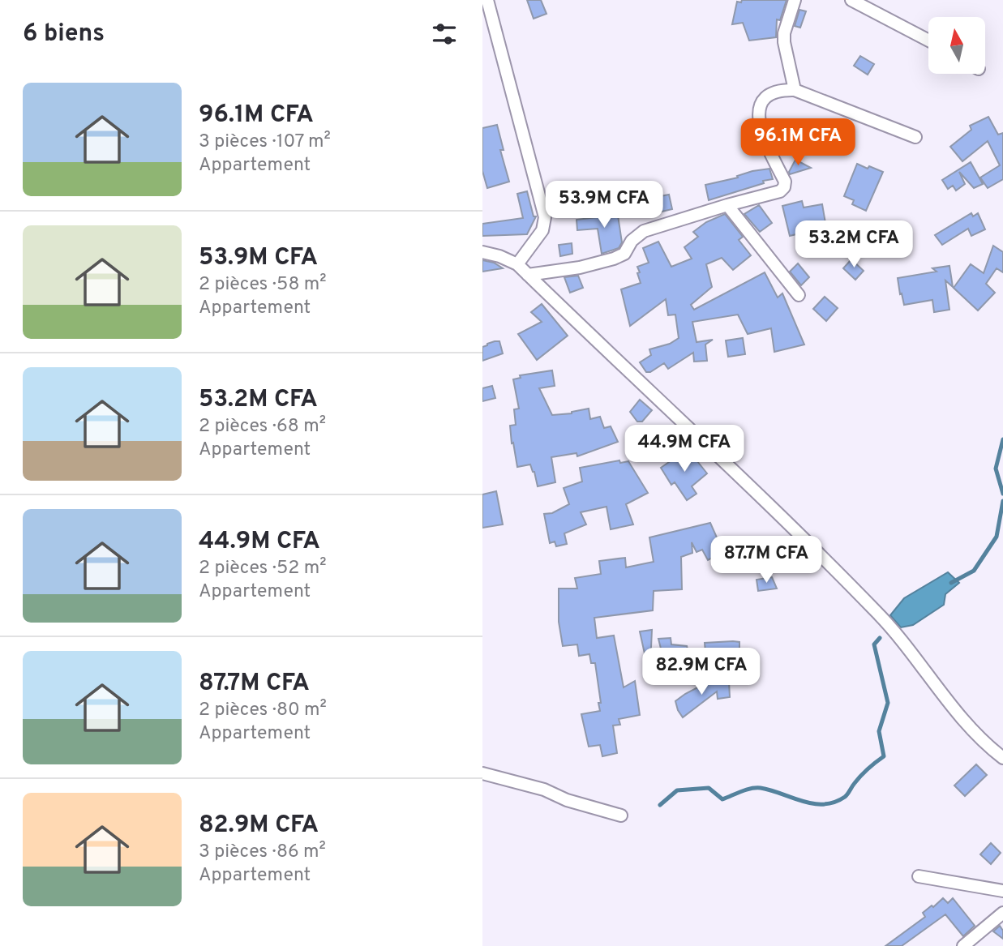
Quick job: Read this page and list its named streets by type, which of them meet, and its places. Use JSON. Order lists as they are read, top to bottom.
{
  "north": "top",
  "page": {
    "heading": "6 biens",
    "list": [
      {
        "name": "96.1M CFA",
        "note": "3 pièces · 107 m² · Appartement"
      },
      {
        "name": "53.9M CFA",
        "note": "2 pièces · 58 m² · Appartement"
      },
      {
        "name": "53.2M CFA",
        "note": "2 pièces · 68 m² · Appartement"
      },
      {
        "name": "44.9M CFA",
        "note": "2 pièces · 52 m² · Appartement"
      },
      {
        "name": "87.7M CFA",
        "note": "2 pièces · 80 m² · Appartement"
      },
      {
        "name": "82.9M CFA",
        "note": "3 pièces · 86 m² · Appartement"
      }
    ],
    "price": [
      "96.1M CFA",
      "53.9M CFA",
      "53.2M CFA",
      "44.9M CFA",
      "87.7M CFA",
      "82.9M CFA"
    ]
  }
}
